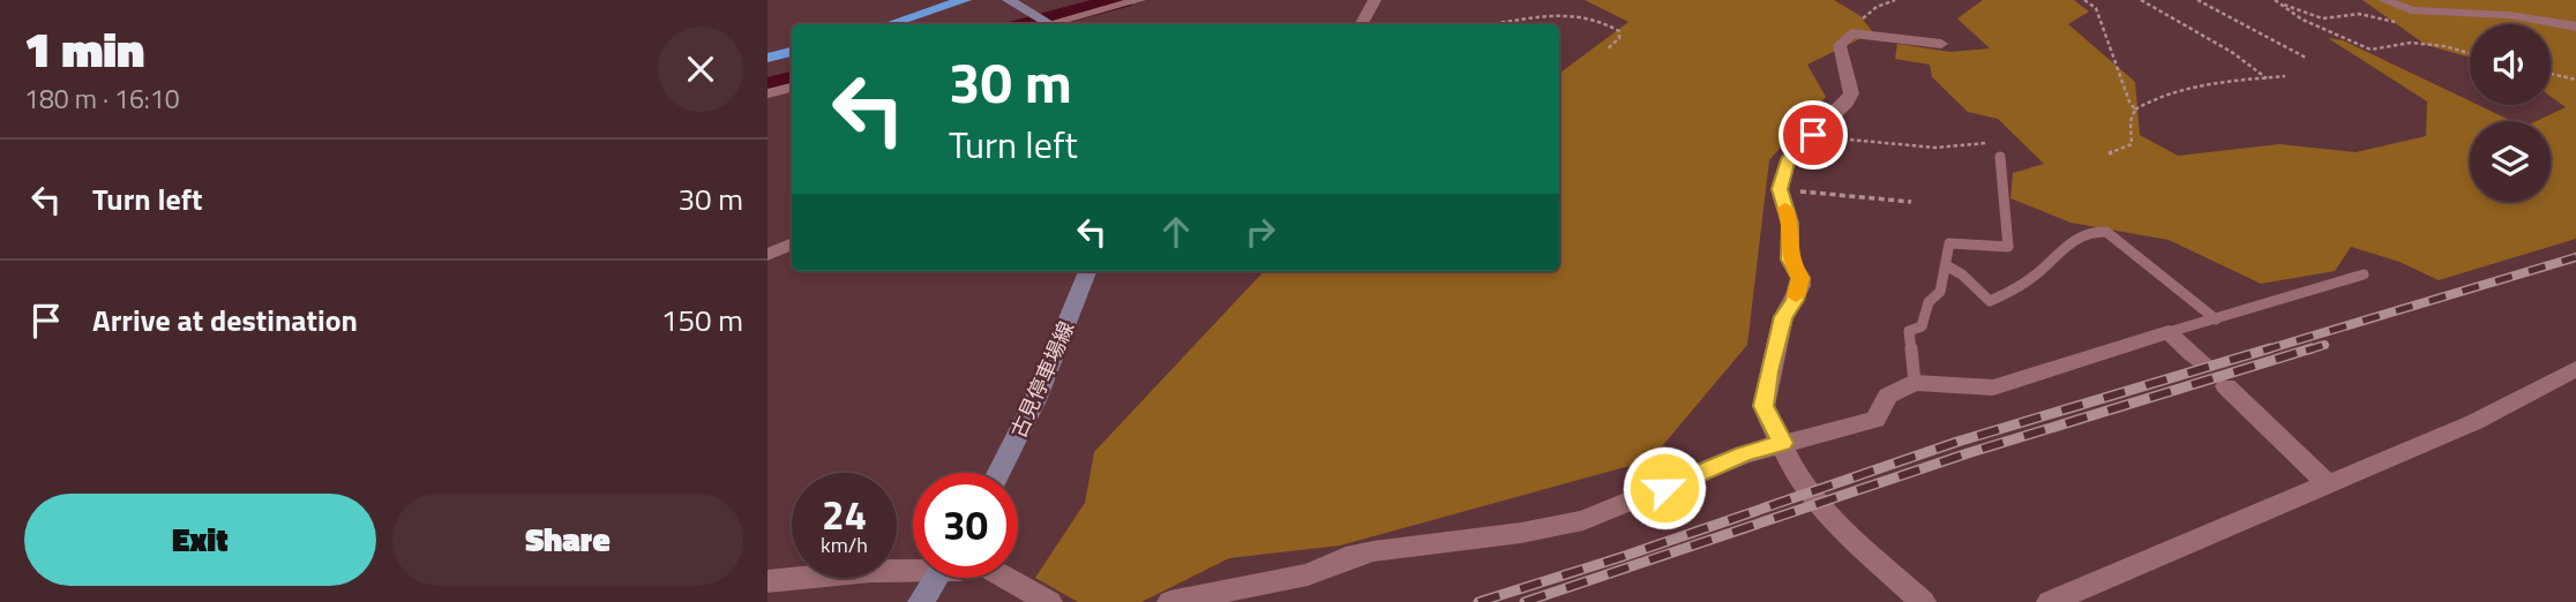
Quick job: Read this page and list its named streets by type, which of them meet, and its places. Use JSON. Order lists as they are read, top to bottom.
{
  "streets": {
    "main road": ["古見停車場線"]
  },
  "page": {
    "heading": ["1 min", "180 m · 16:10"],
    "turn": ["30 m", "Turn left"],
    "list": [
      {
        "name": "Turn left",
        "value": "30 m"
      },
      {
        "name": "Arrive at destination",
        "value": "150 m"
      }
    ],
    "speed": "24 km/h",
    "limit": "30",
    "buttons": ["Exit", "Share"]
  }
}
